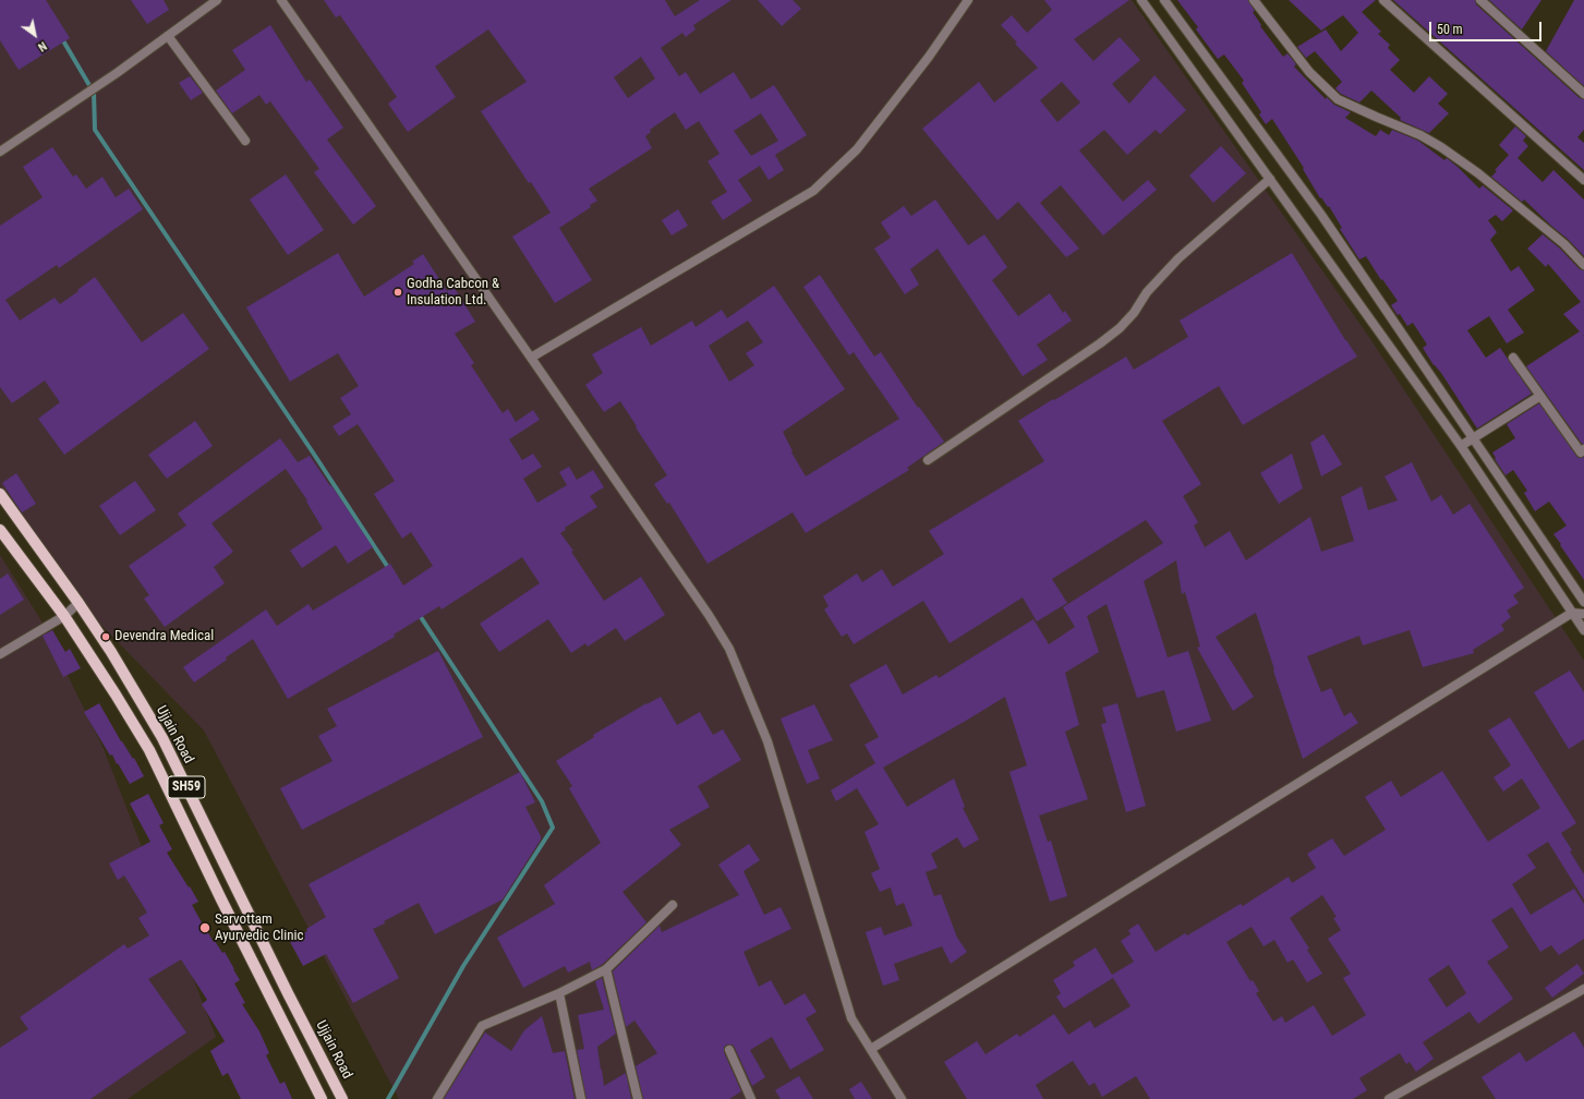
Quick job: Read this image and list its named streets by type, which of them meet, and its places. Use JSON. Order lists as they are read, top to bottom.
{
  "streets": {
    "main road": ["Ujjain Road", "SH59"]
  },
  "places": ["Godha Cabcon & Insulation Ltd.", "Devendra Medical", "Sarvottam Ayurvedic Clinic"],
  "scale_bar": "50 m",
  "north": "bottom right"
}
